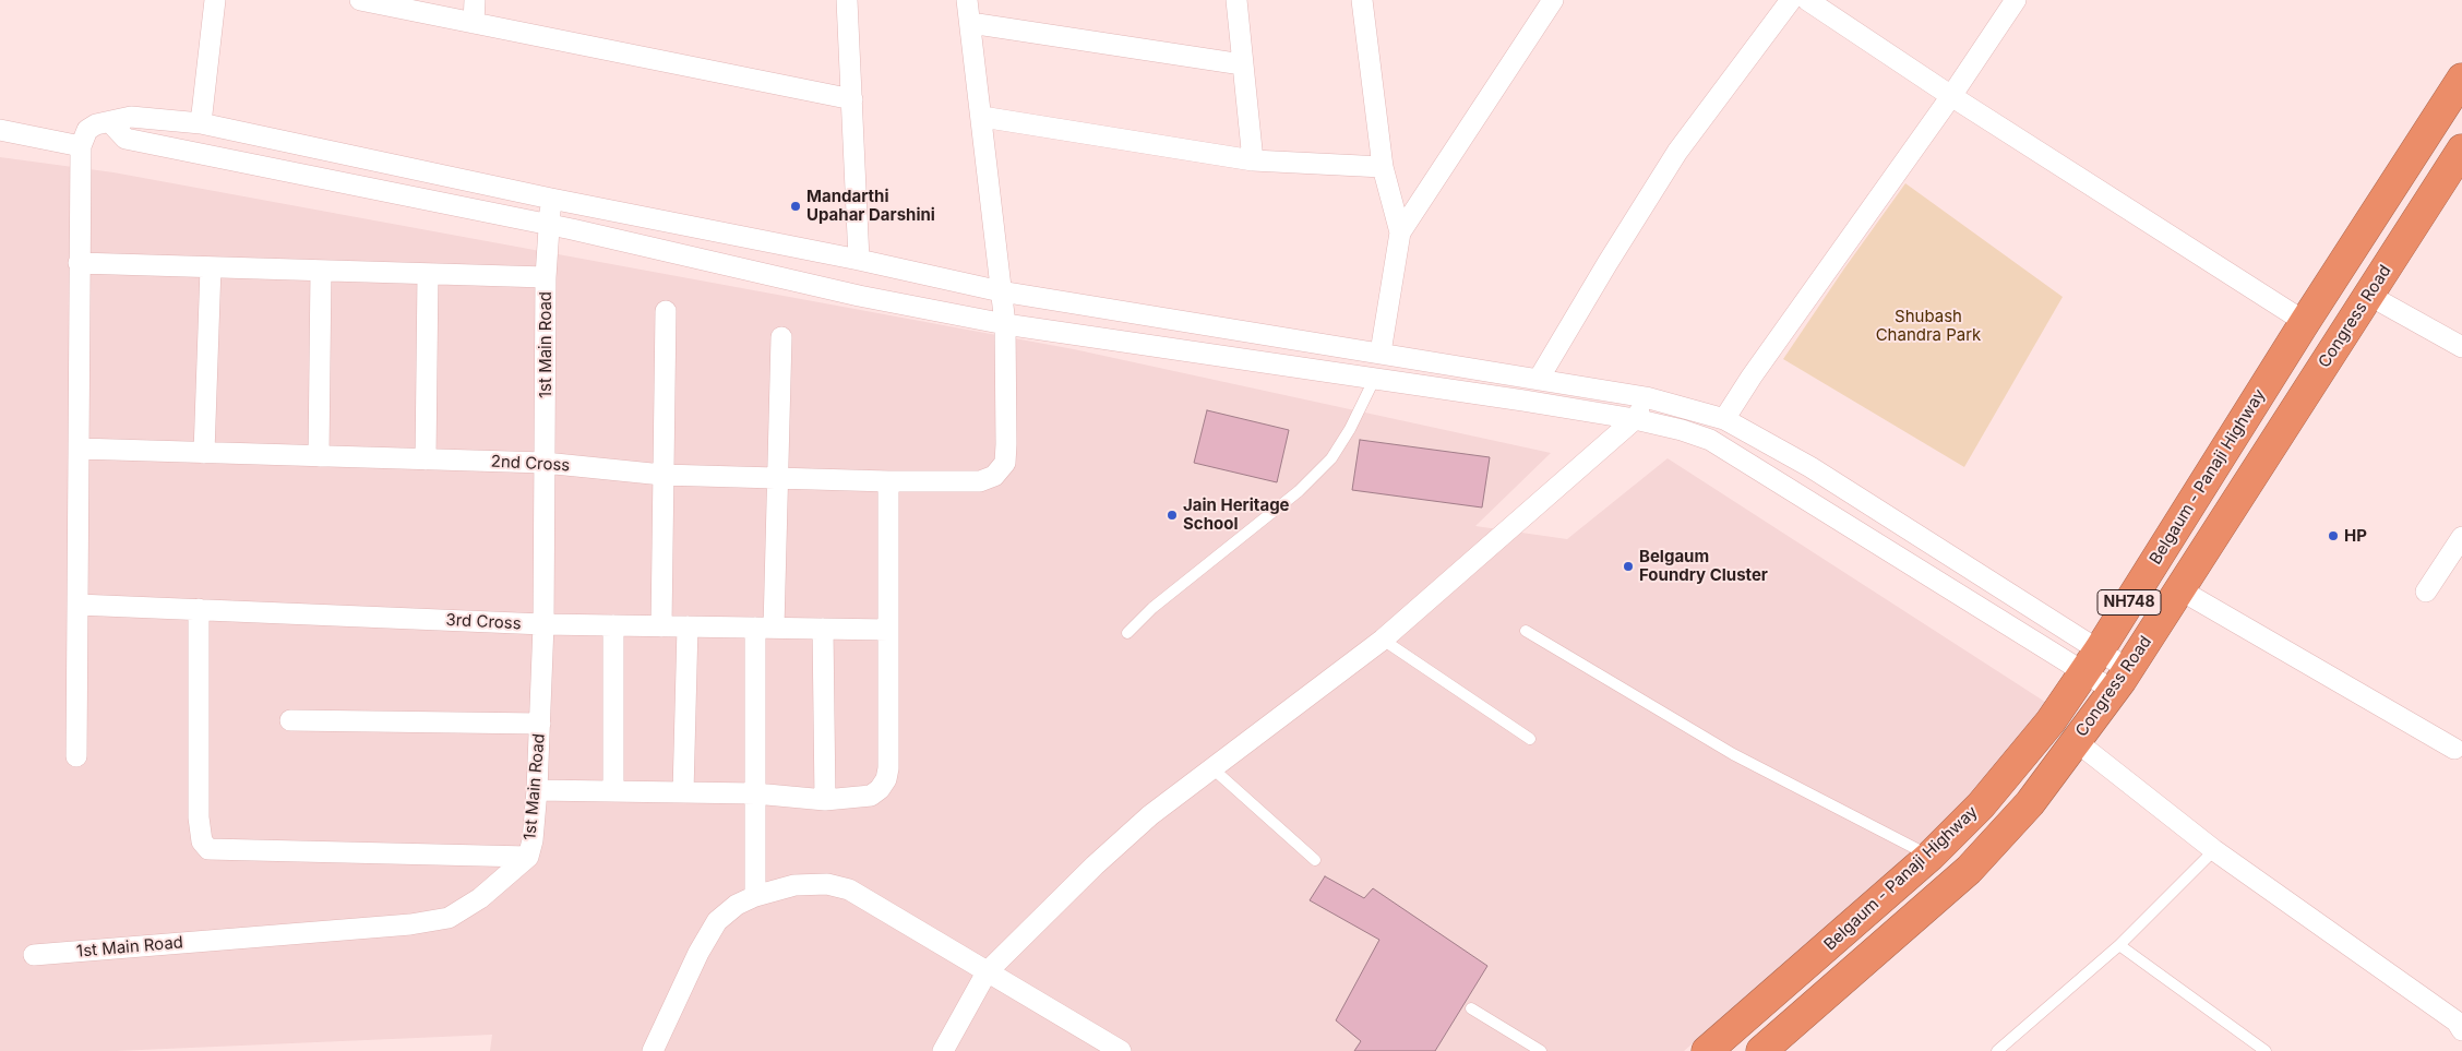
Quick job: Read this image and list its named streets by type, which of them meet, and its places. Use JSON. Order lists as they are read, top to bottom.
{
  "streets": {
    "highway": ["Congress Road", "Belgaum - Panaji Highway", "NH748"],
    "street": ["1st Main Road", "2nd Cross", "3rd Cross"]
  },
  "crossings": [
    ["1st Main Road", "2nd Cross"],
    ["1st Main Road", "3rd Cross"]
  ],
  "parks": ["Shubash Chandra Park"],
  "places": [
    "Mandarthi Upahar Darshini",
    "Jain Heritage School",
    "HP",
    "Belgaum Foundry Cluster"
  ]
}
